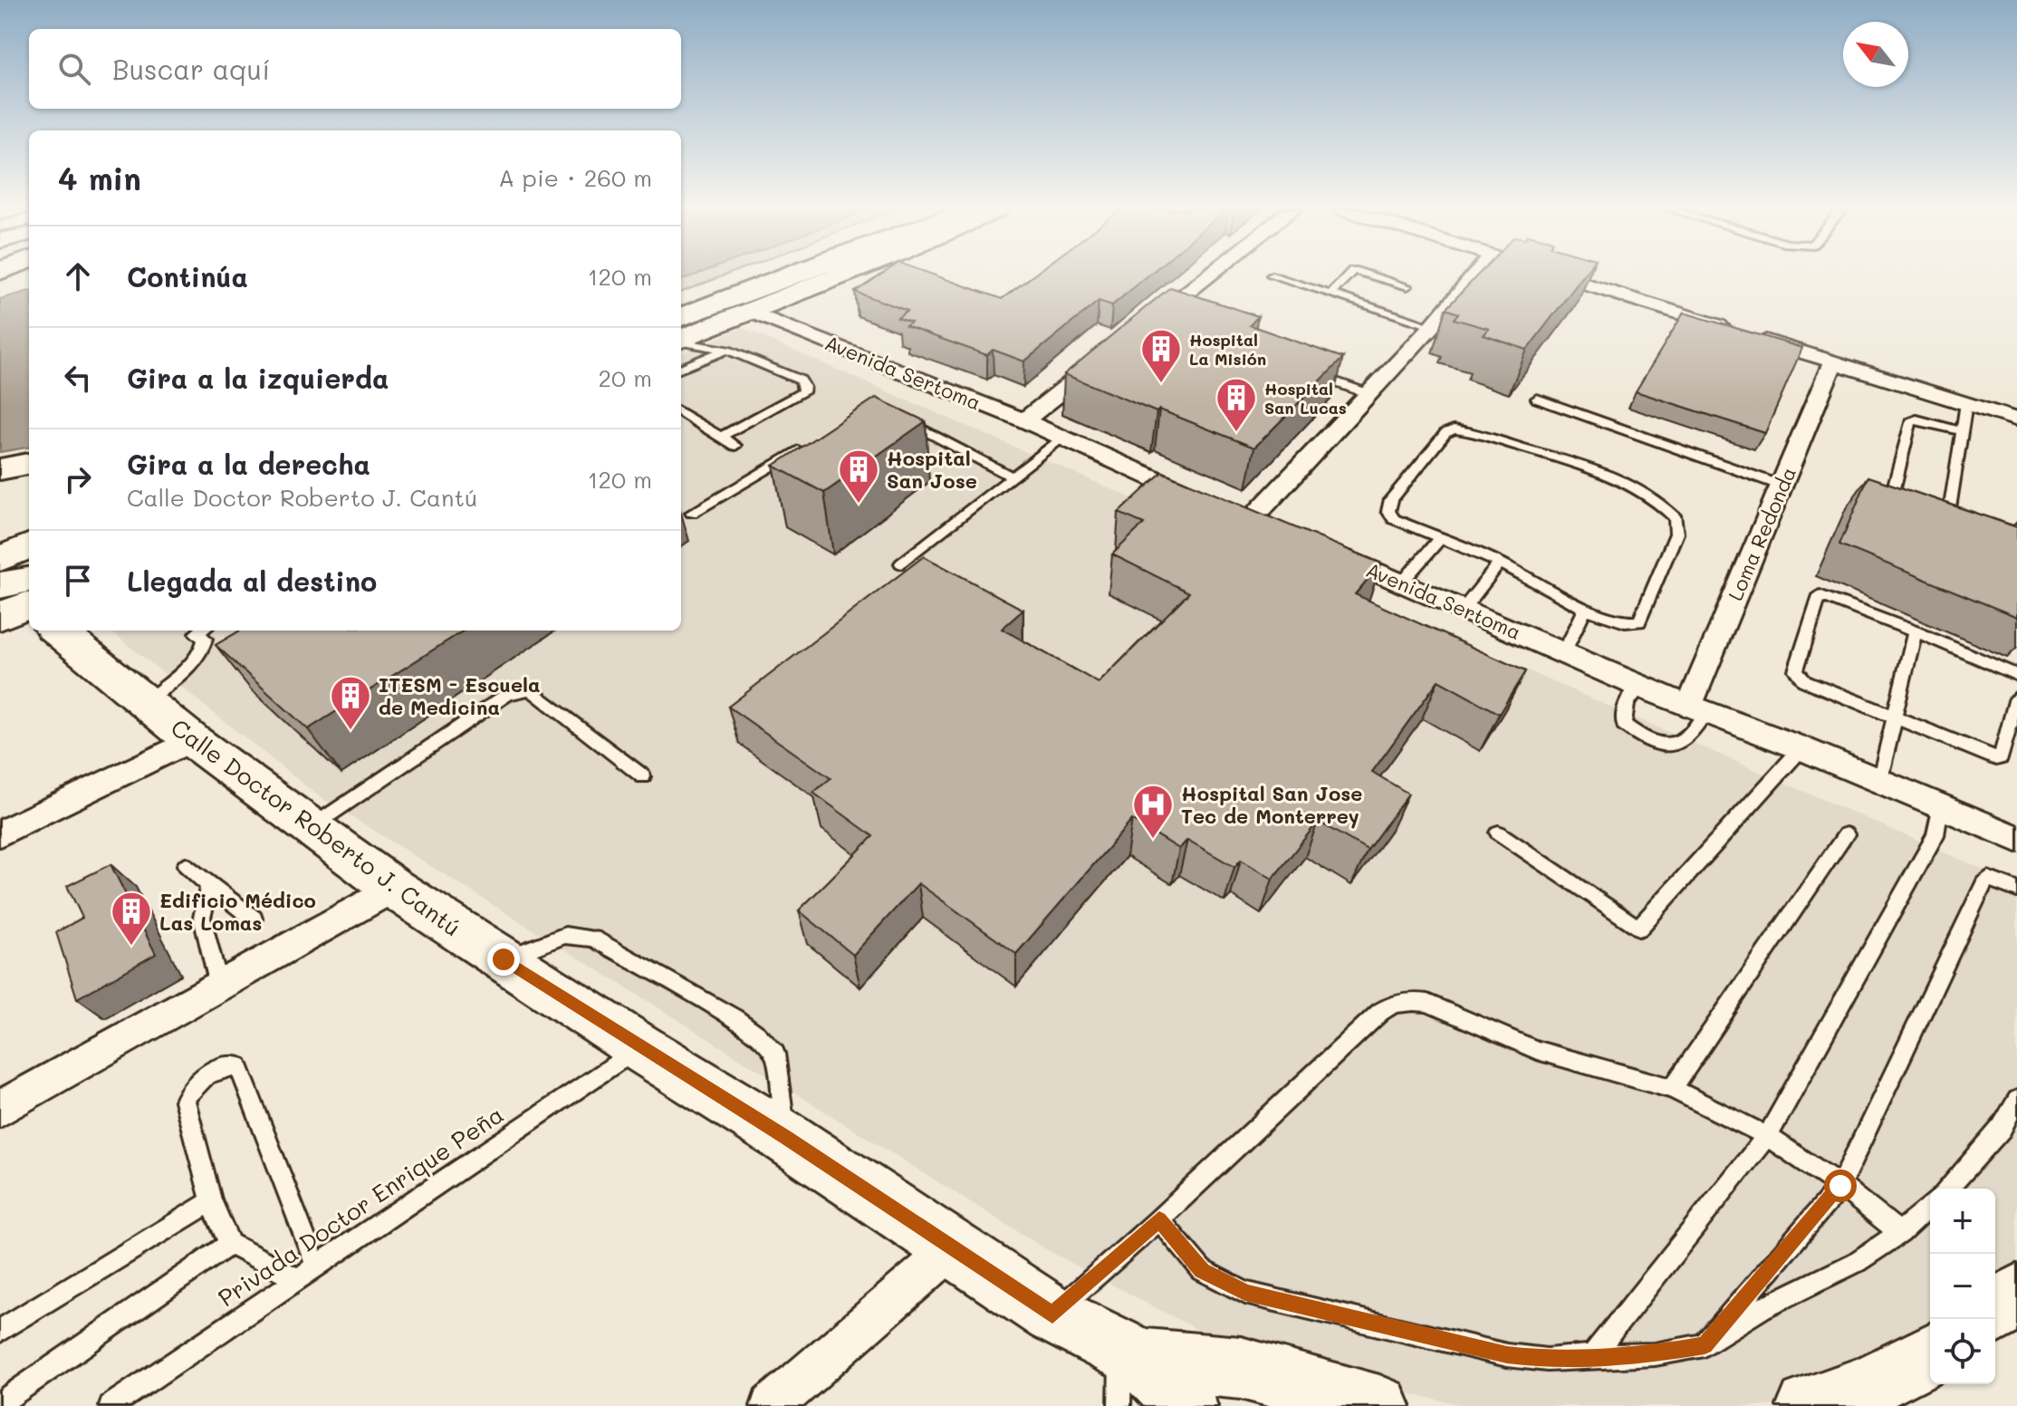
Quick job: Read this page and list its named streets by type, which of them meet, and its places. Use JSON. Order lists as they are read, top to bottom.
{
  "streets": {
    "main road": ["Calle Doctor Roberto J. Cantú"],
    "street": ["Avenida Sertoma", "Loma Redonda"],
    "lane": ["Privada Doctor Enrique Peña"]
  },
  "crossings": [
    ["Avenida Sertoma", "Loma Redonda"],
    ["Calle Doctor Roberto J. Cantú", "Privada Doctor Enrique Peña"]
  ],
  "places": {
    "building": [
      "Hospital La Misión",
      "Hospital San Lucas",
      "Hospital San Jose",
      "ITESM - Escuela de Medicina",
      "Edificio Médico Las Lomas"
    ],
    "hospital": ["Hospital San Jose Tec de Monterrey"]
  },
  "north": "top left",
  "page": {
    "search": "Buscar aquí",
    "heading": ["4 min", "A pie · 260 m"],
    "list": [
      ["Continúa", "120 m"],
      ["Gira a la izquierda", "20 m"],
      ["Gira a la derecha", "Calle Doctor Roberto J. Cantú", "120 m"],
      "Llegada al destino"
    ],
    "map_buttons": ["+", "−"]
  }
}
